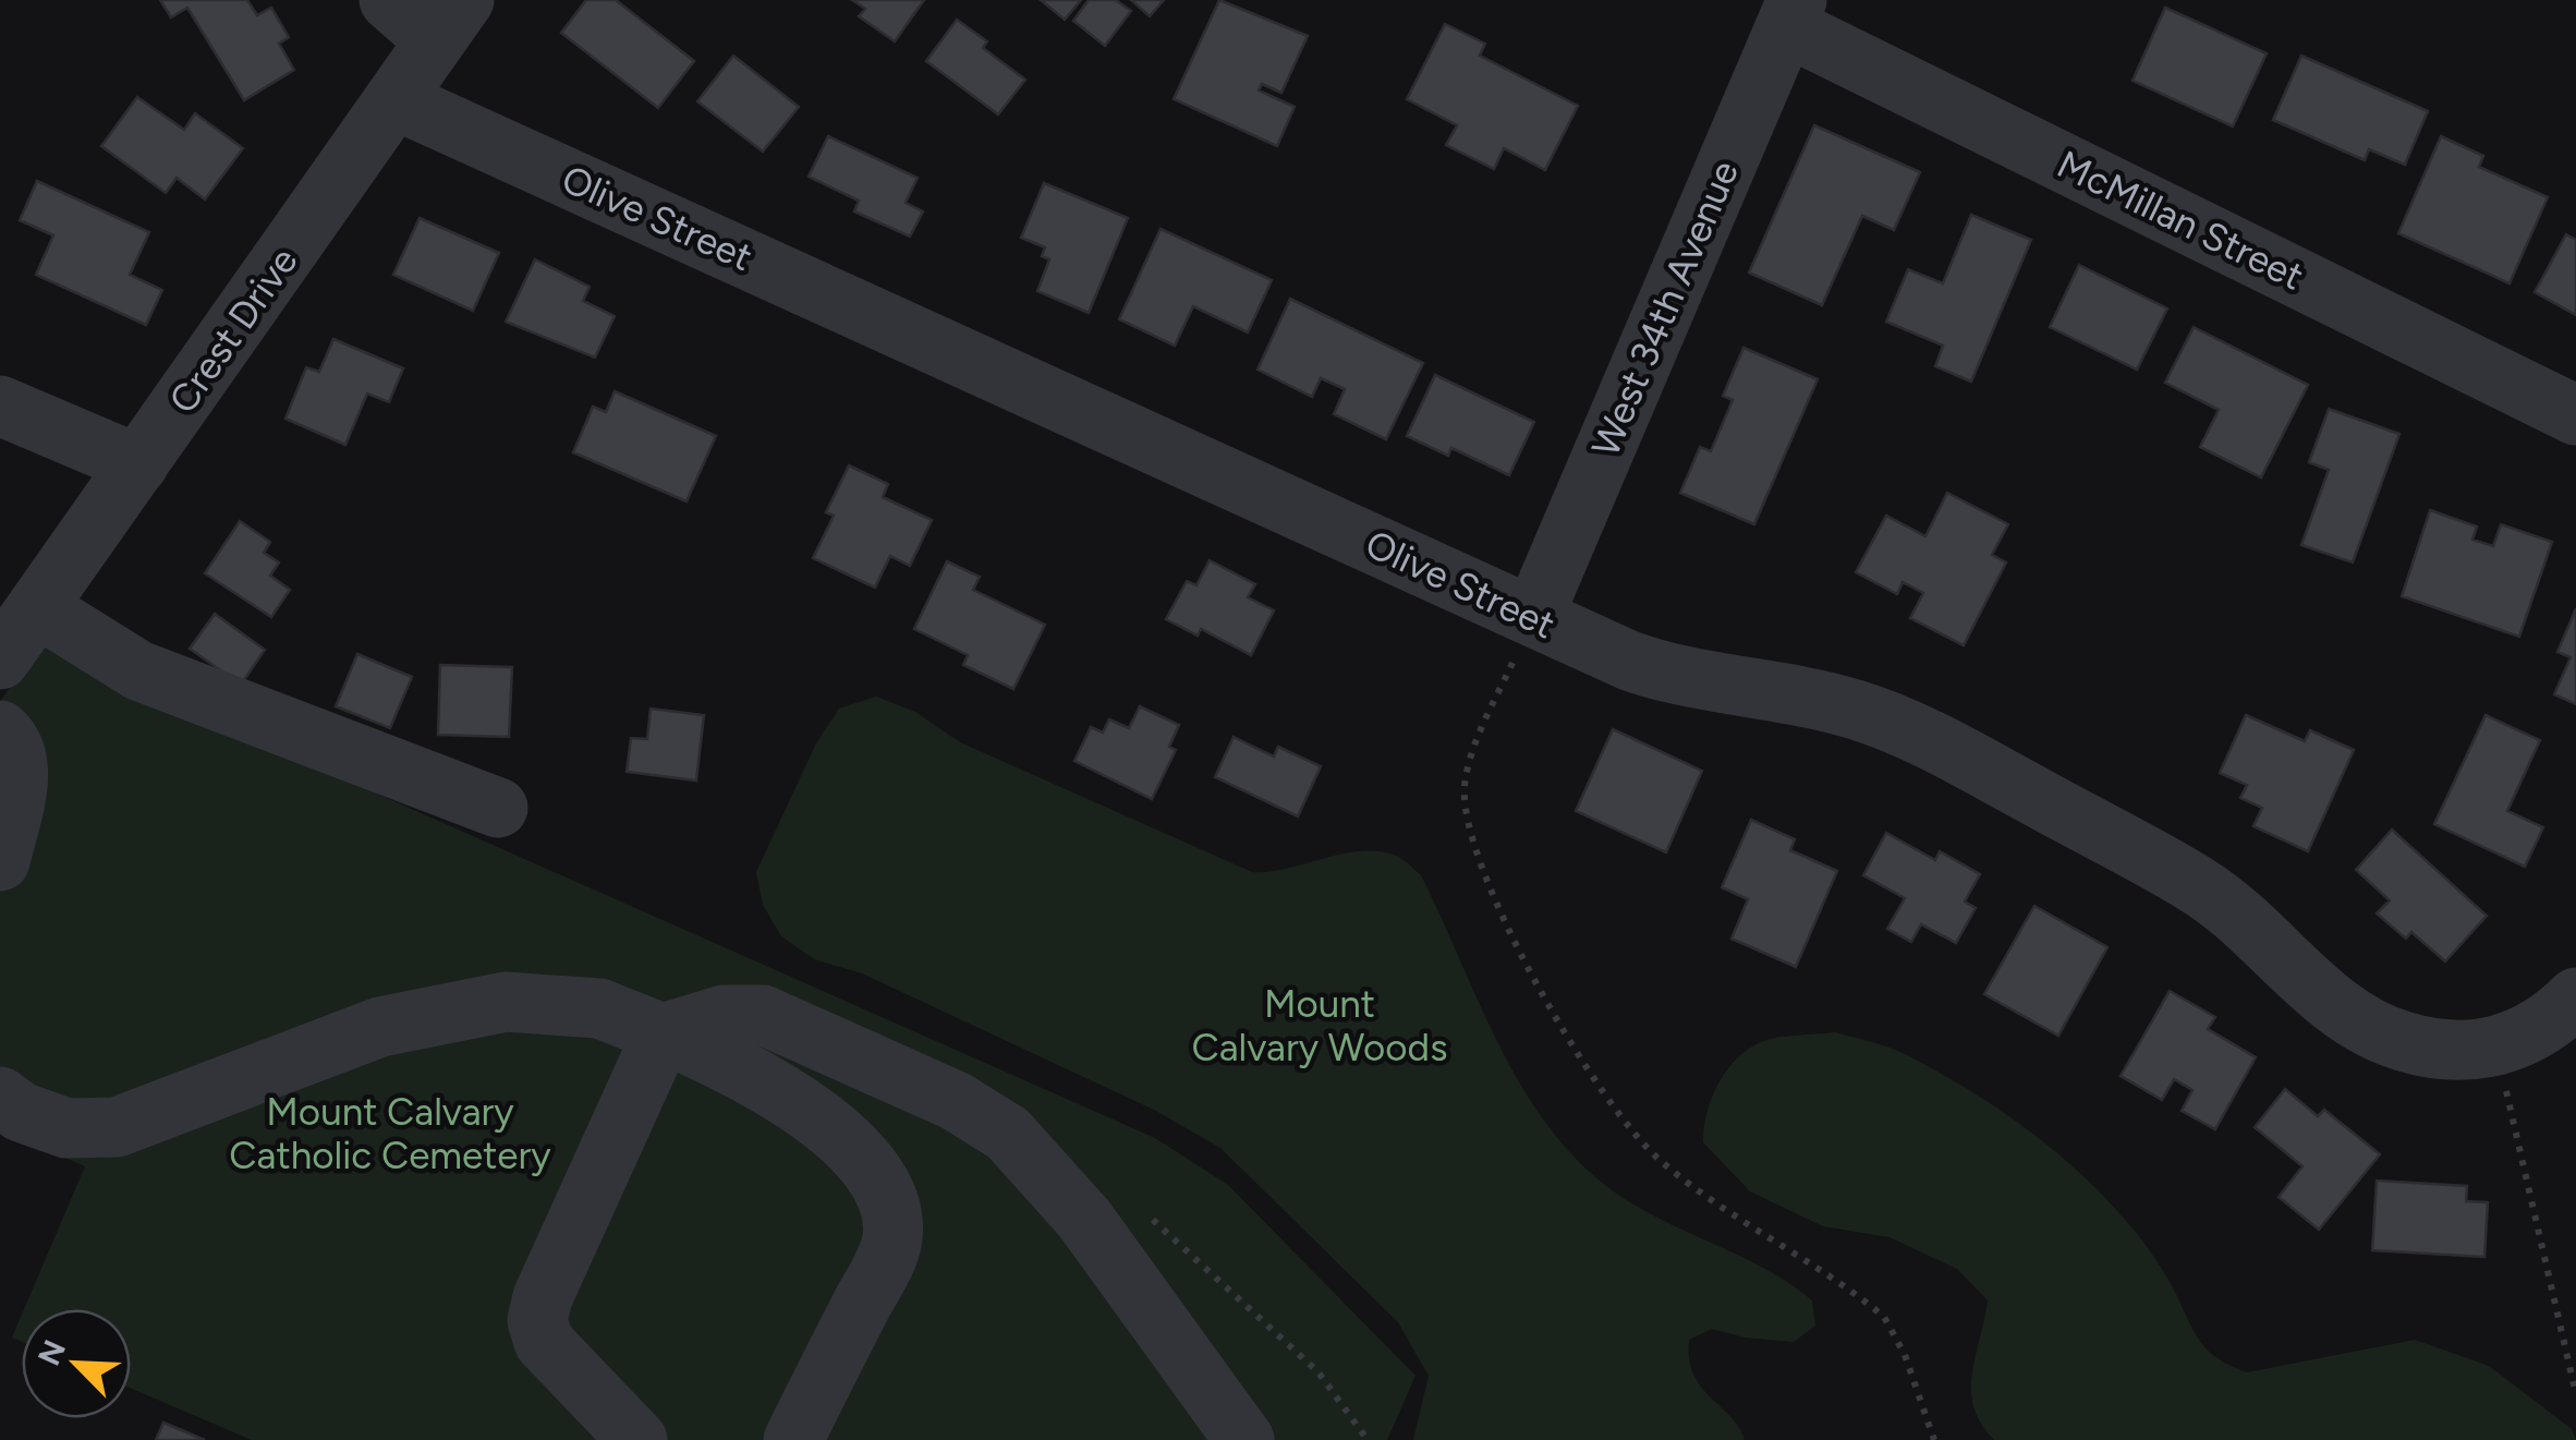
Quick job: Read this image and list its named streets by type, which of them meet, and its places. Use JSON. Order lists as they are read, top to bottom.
{
  "streets": {
    "street": [
      "Olive Street",
      "McMillan Street",
      "West 34th Avenue",
      "Crest Drive"
    ]
  },
  "crossings": [
    ["Olive Street", "West 34th Avenue"],
    ["Olive Street", "Crest Drive"],
    ["McMillan Street", "West 34th Avenue"]
  ],
  "parks": ["Mount Calvary Woods", "Mount Calvary Catholic Cemetery"],
  "north": "top left"
}
